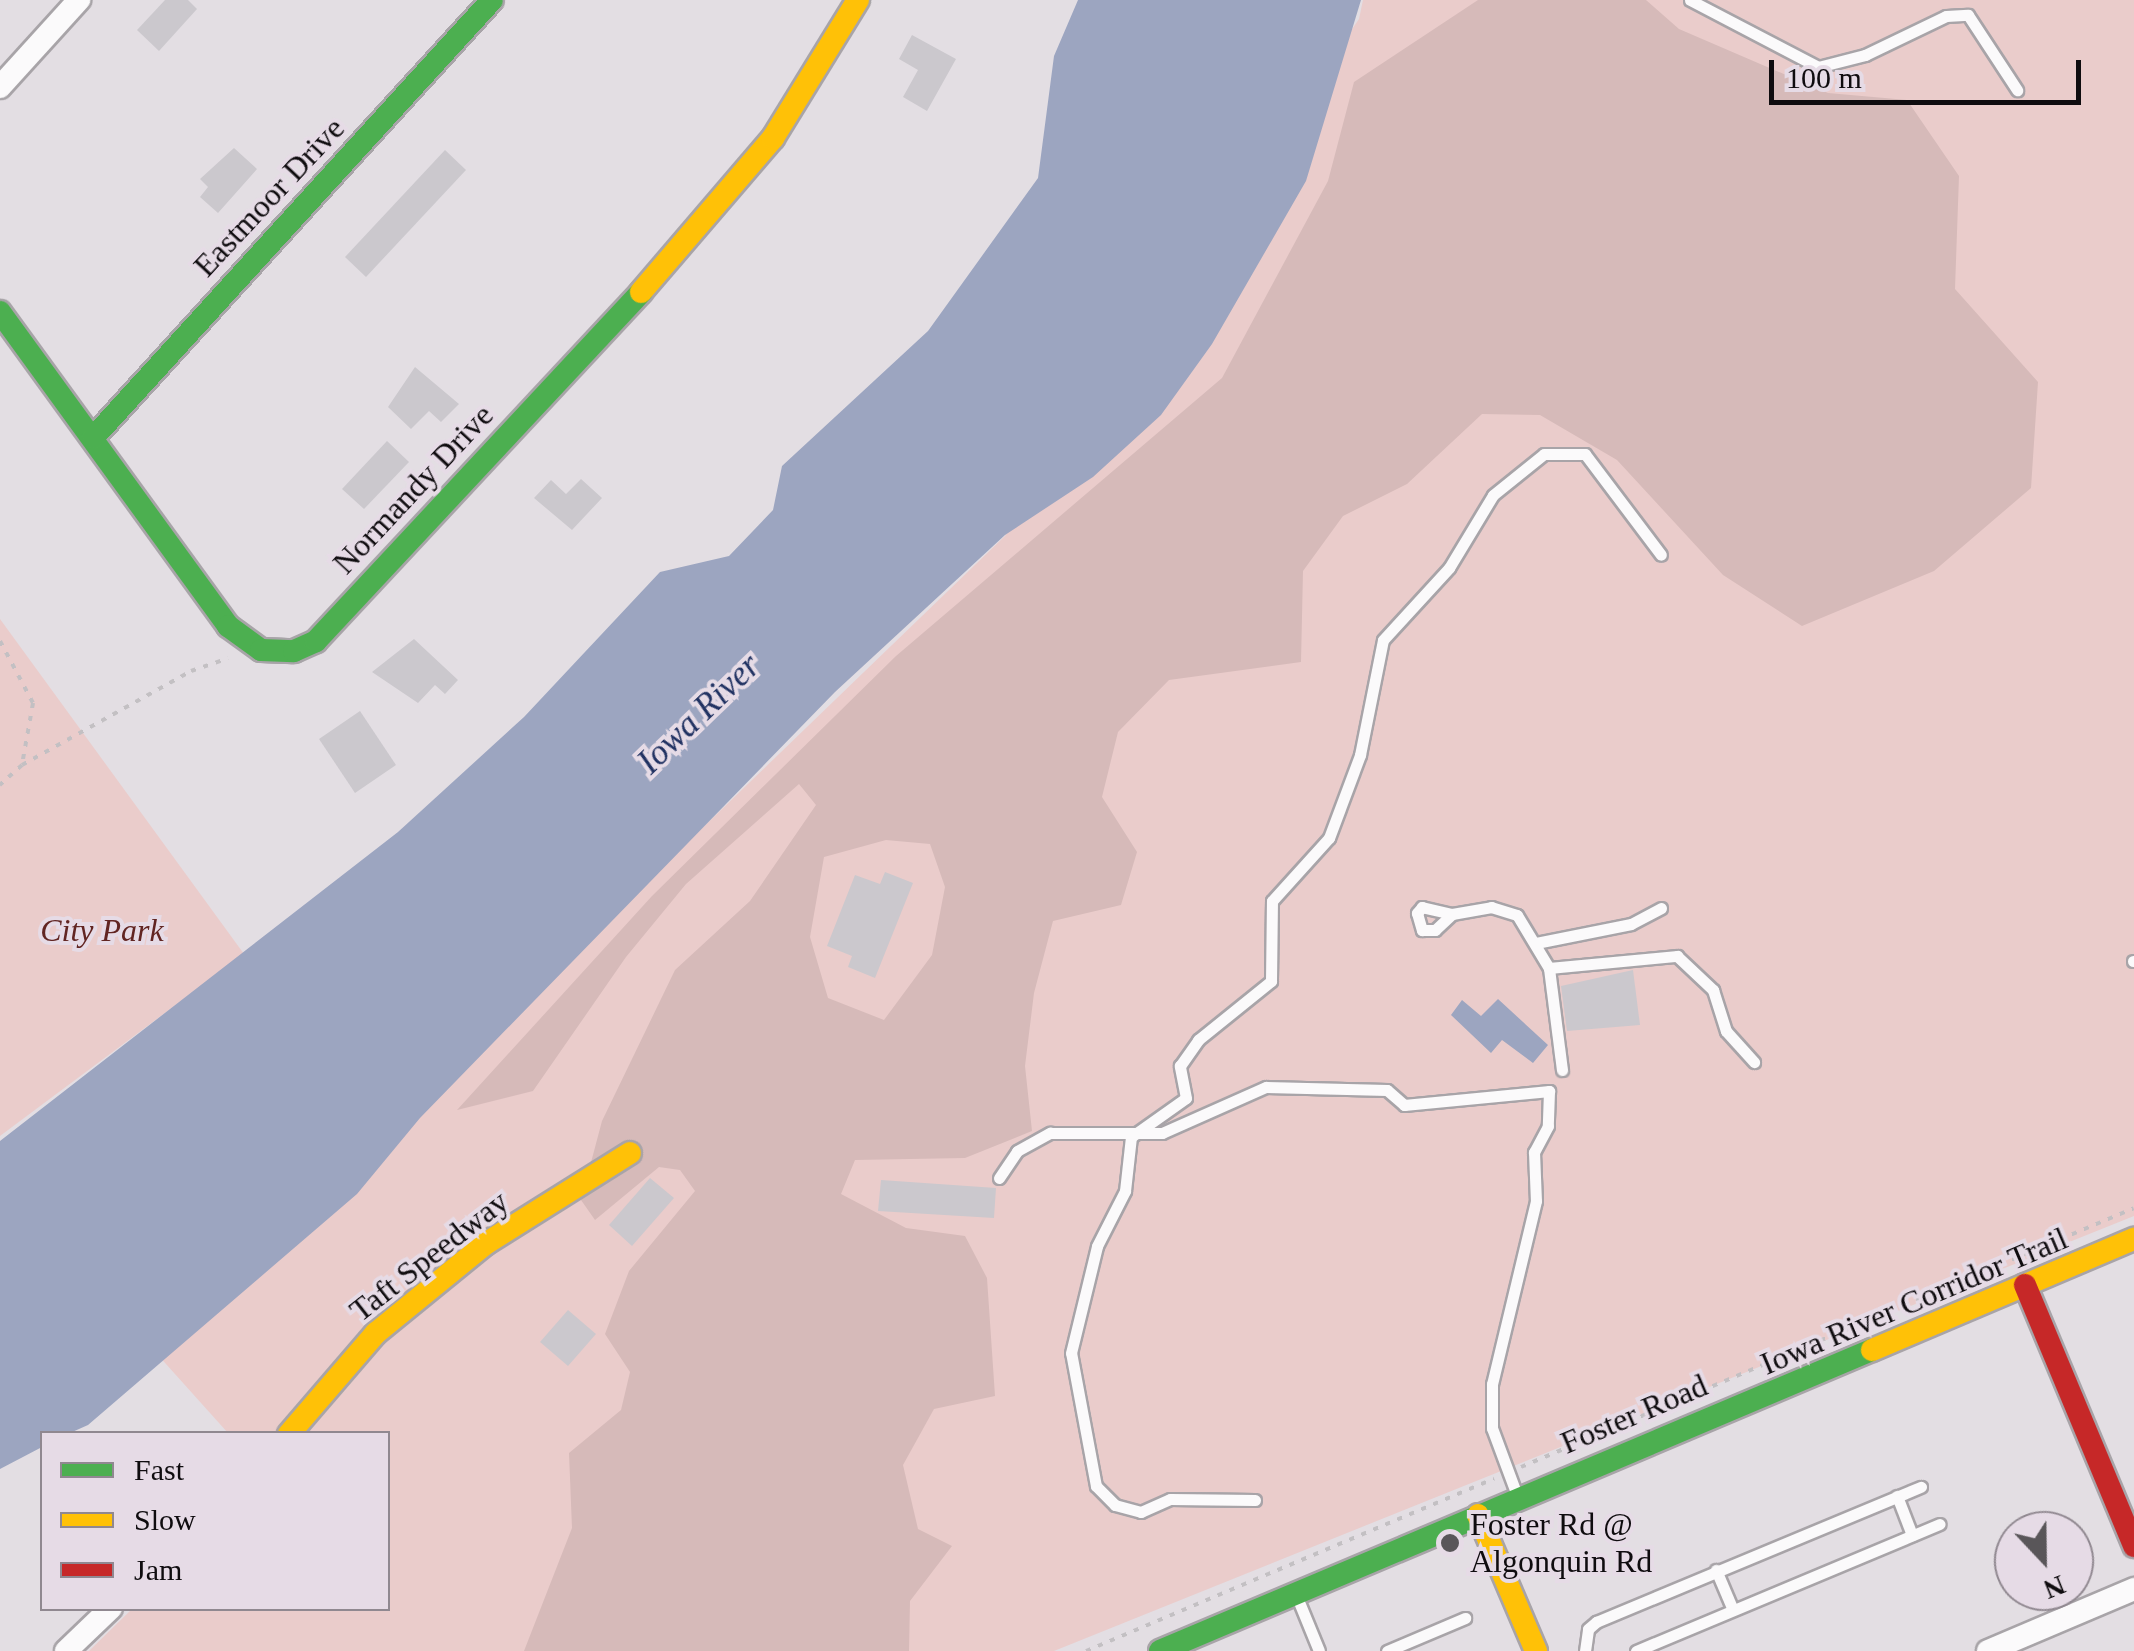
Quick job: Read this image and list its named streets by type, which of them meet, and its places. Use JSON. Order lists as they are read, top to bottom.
{
  "streets": {
    "street": [
      "Eastmoor Drive",
      "Normandy Drive",
      "Taft Speedway",
      "Foster Road"
    ],
    "path": ["Iowa River Corridor Trail"]
  },
  "crossings": [
    ["Eastmoor Drive", "Normandy Drive"]
  ],
  "water": ["Iowa River"],
  "parks": ["City Park"],
  "places": ["Foster Rd @ Algonquin Rd"],
  "legend": ["Fast", "Slow", "Jam"],
  "scale_bar": "100 m",
  "north": "bottom"
}
